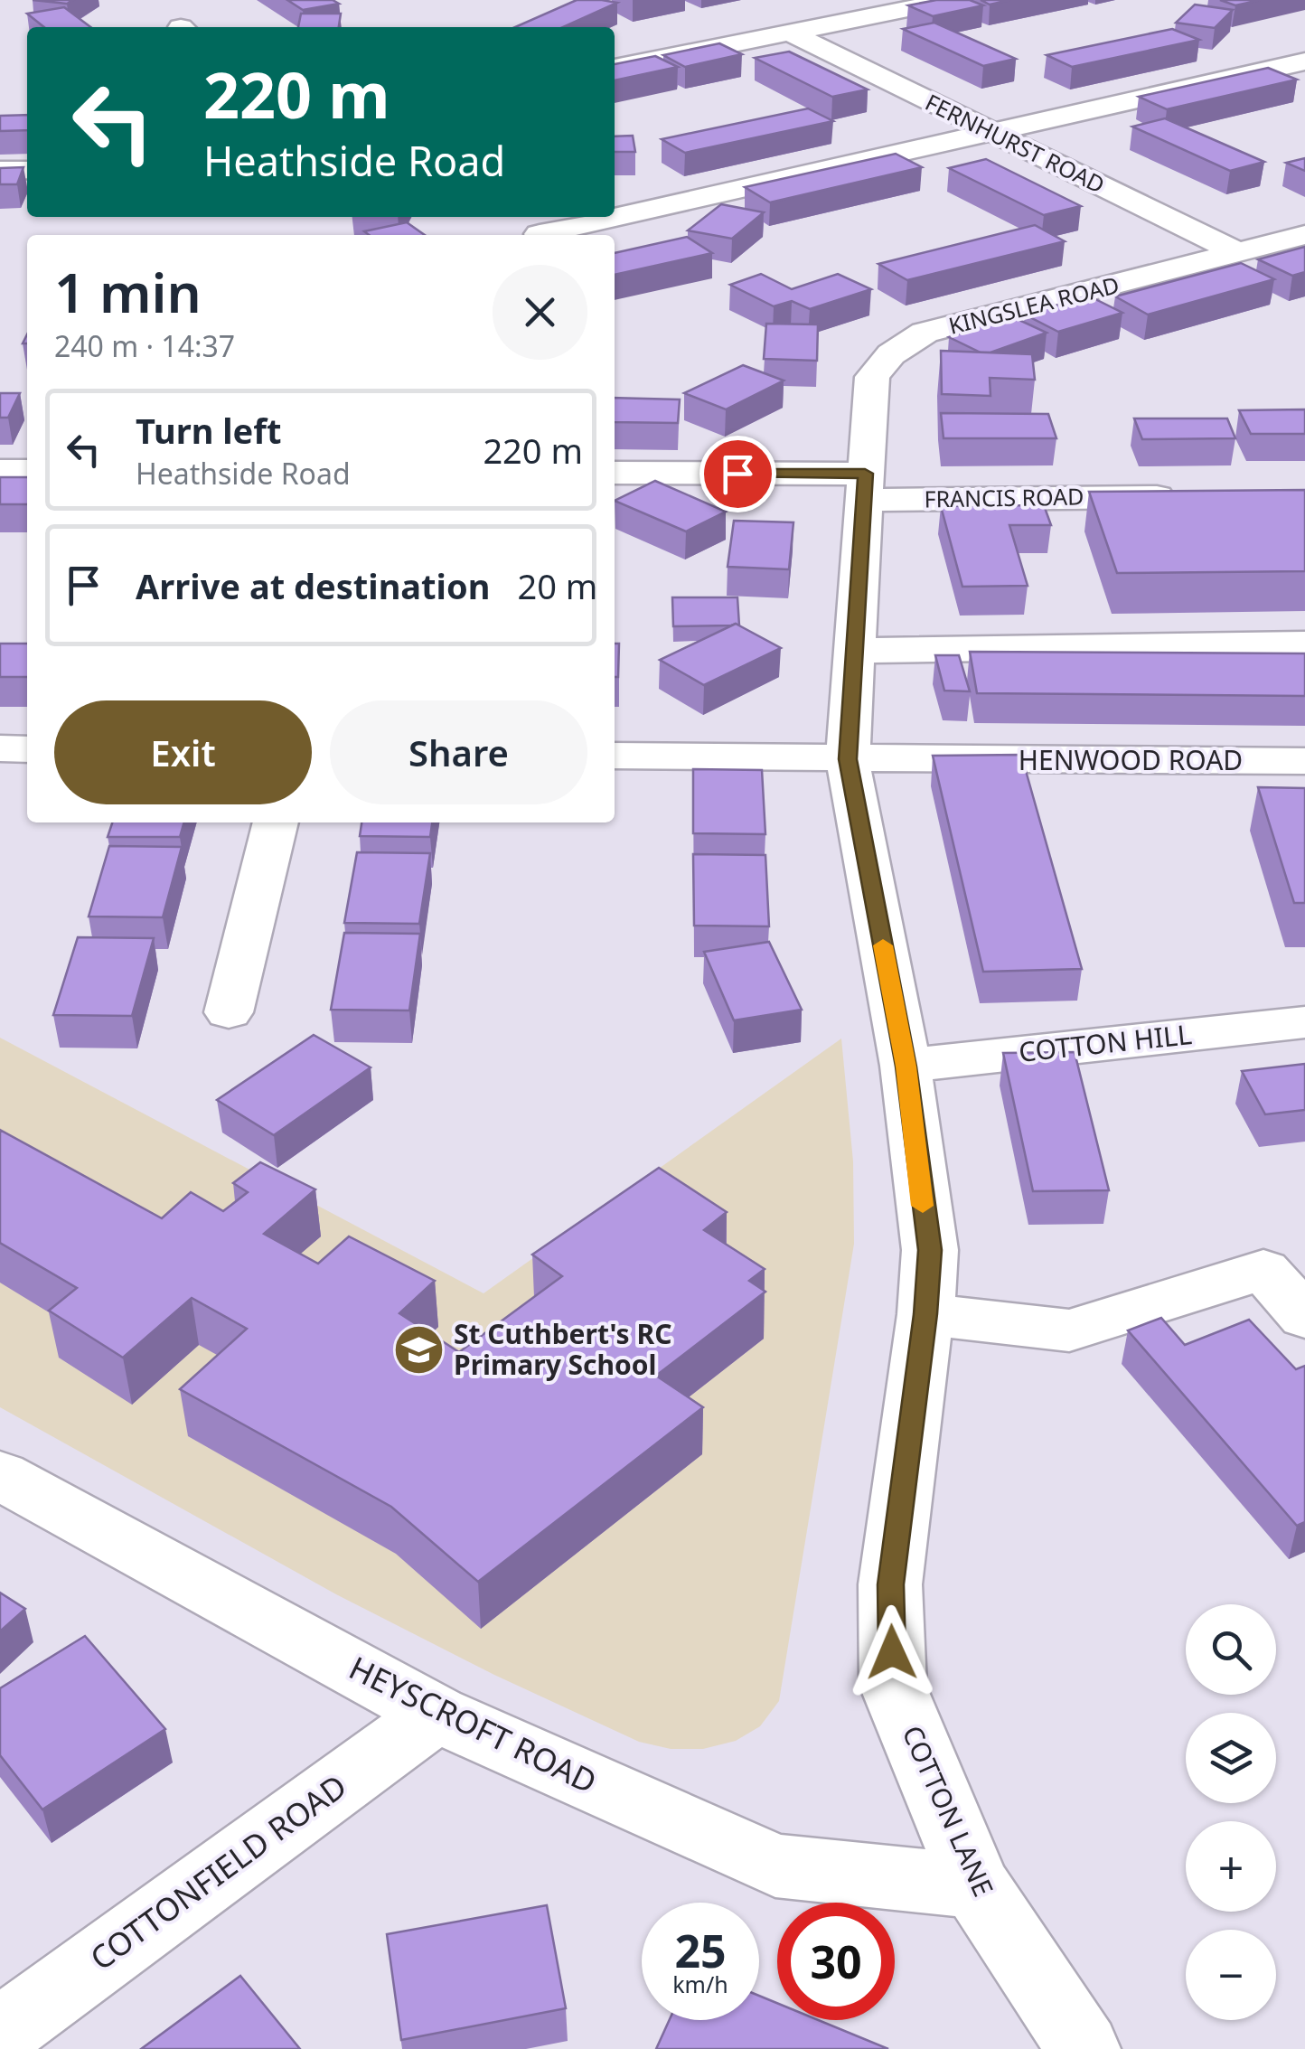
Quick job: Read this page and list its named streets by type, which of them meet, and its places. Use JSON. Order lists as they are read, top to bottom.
{
  "streets": {
    "street": [
      "FERNHURST ROAD",
      "KINGSLEA ROAD",
      "FRANCIS ROAD",
      "HENWOOD ROAD",
      "COTTON HILL",
      "HEYSCROFT ROAD",
      "COTTON LANE",
      "COTTONFIELD ROAD"
    ]
  },
  "crossings": [
    ["FERNHURST ROAD", "KINGSLEA ROAD"],
    ["KINGSLEA ROAD", "FRANCIS ROAD"],
    ["KINGSLEA ROAD", "COTTON LANE"],
    ["FRANCIS ROAD", "COTTON LANE"],
    ["HENWOOD ROAD", "COTTON LANE"],
    ["COTTON HILL", "COTTON LANE"],
    ["HEYSCROFT ROAD", "COTTON LANE"],
    ["HEYSCROFT ROAD", "COTTONFIELD ROAD"]
  ],
  "places": {
    "school or university": ["St Cuthbert's RC Primary School"]
  },
  "page": {
    "turn": ["220 m", "Heathside Road"],
    "heading": ["1 min", "240 m · 14:37"],
    "list": [
      {
        "name": "Turn left",
        "note": "Heathside Road",
        "value": "220 m"
      },
      {
        "name": "Arrive at destination",
        "value": "20 m"
      }
    ],
    "buttons": ["Exit", "Share"],
    "map_buttons": ["+", "−"],
    "speed": "25 km/h",
    "limit": "30"
  }
}
